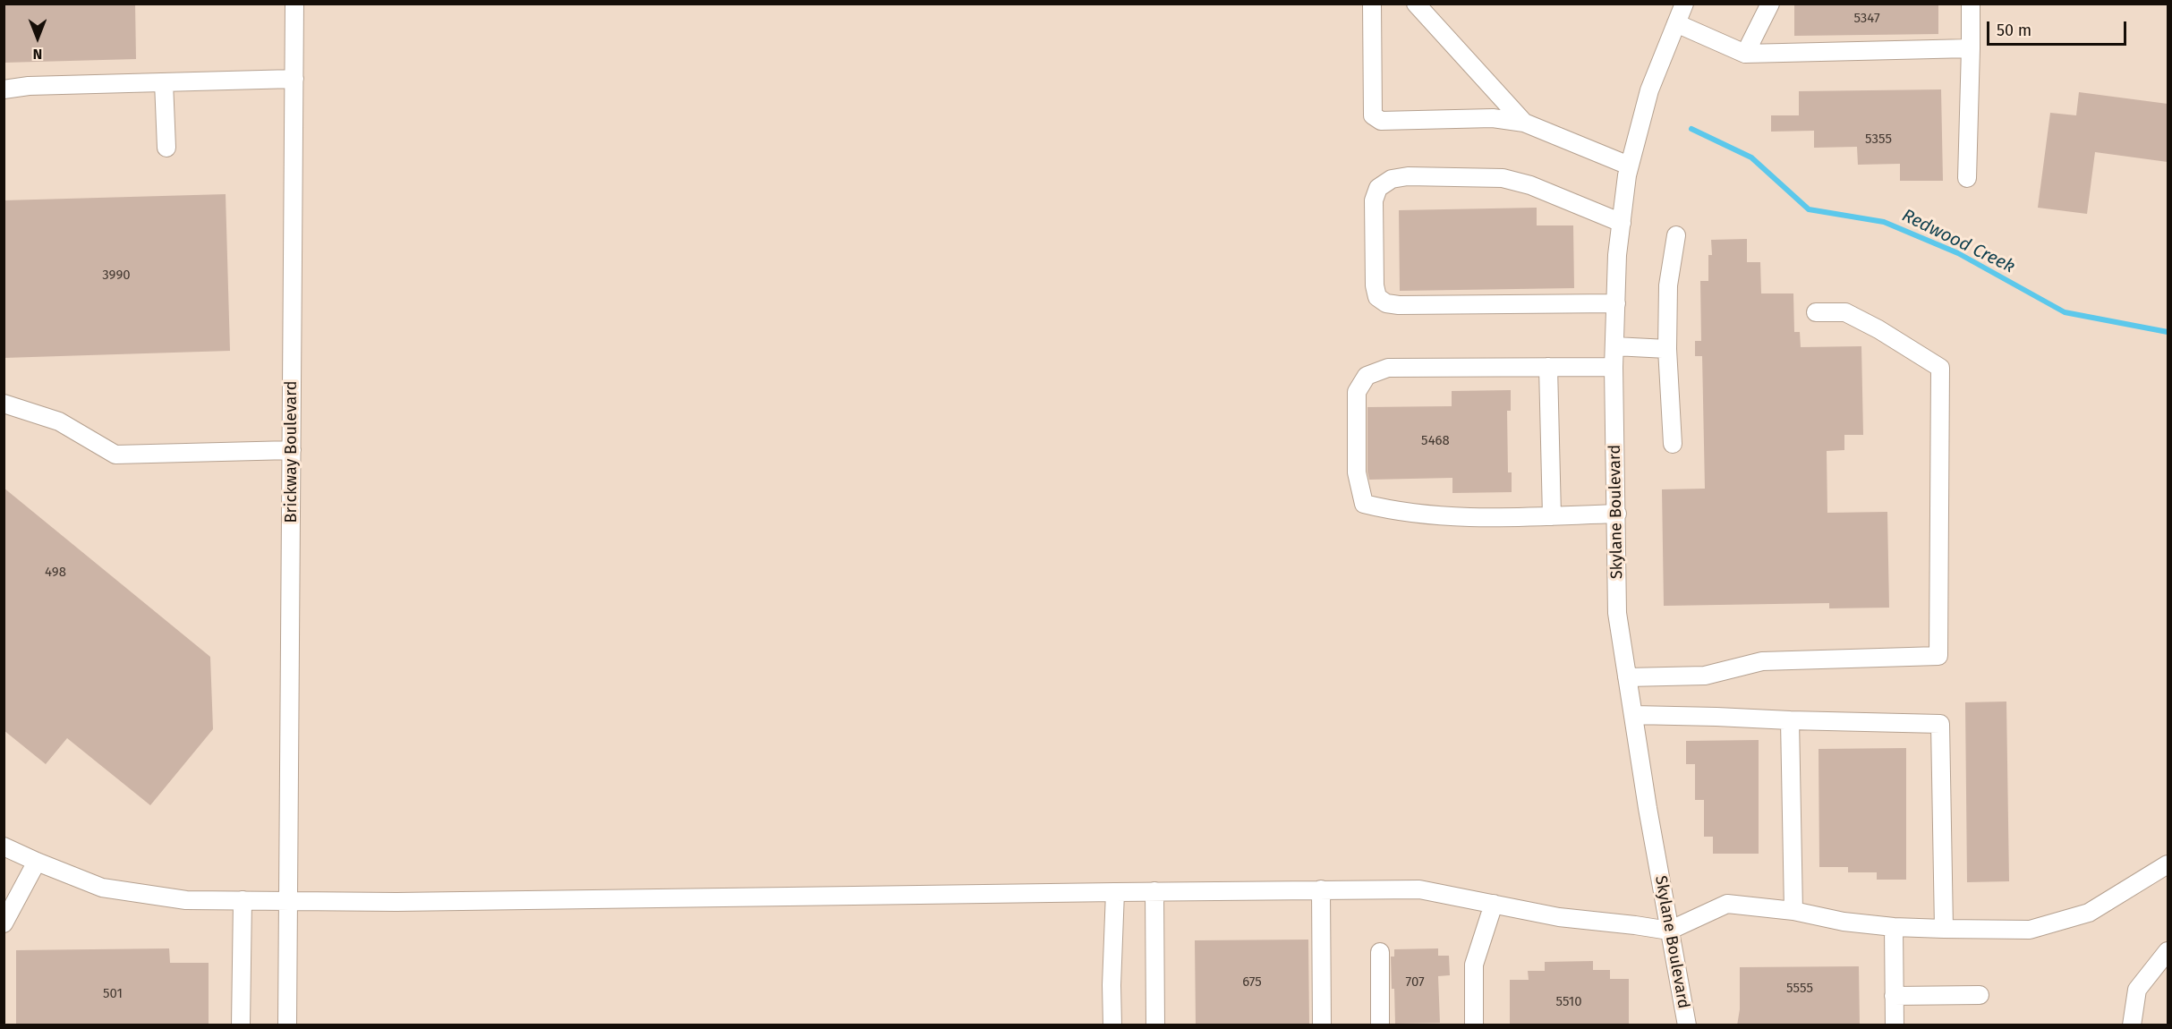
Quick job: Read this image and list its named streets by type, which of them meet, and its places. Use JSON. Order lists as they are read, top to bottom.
{
  "streets": {
    "street": ["Brickway Boulevard", "Skylane Boulevard"]
  },
  "water": ["Redwood Creek"],
  "house_numbers": [
    "5347",
    "5355",
    "3990",
    "5468",
    "498",
    "675",
    "707",
    "5555",
    "501",
    "5510"
  ],
  "scale_bar": "50 m",
  "north": "bottom"
}
